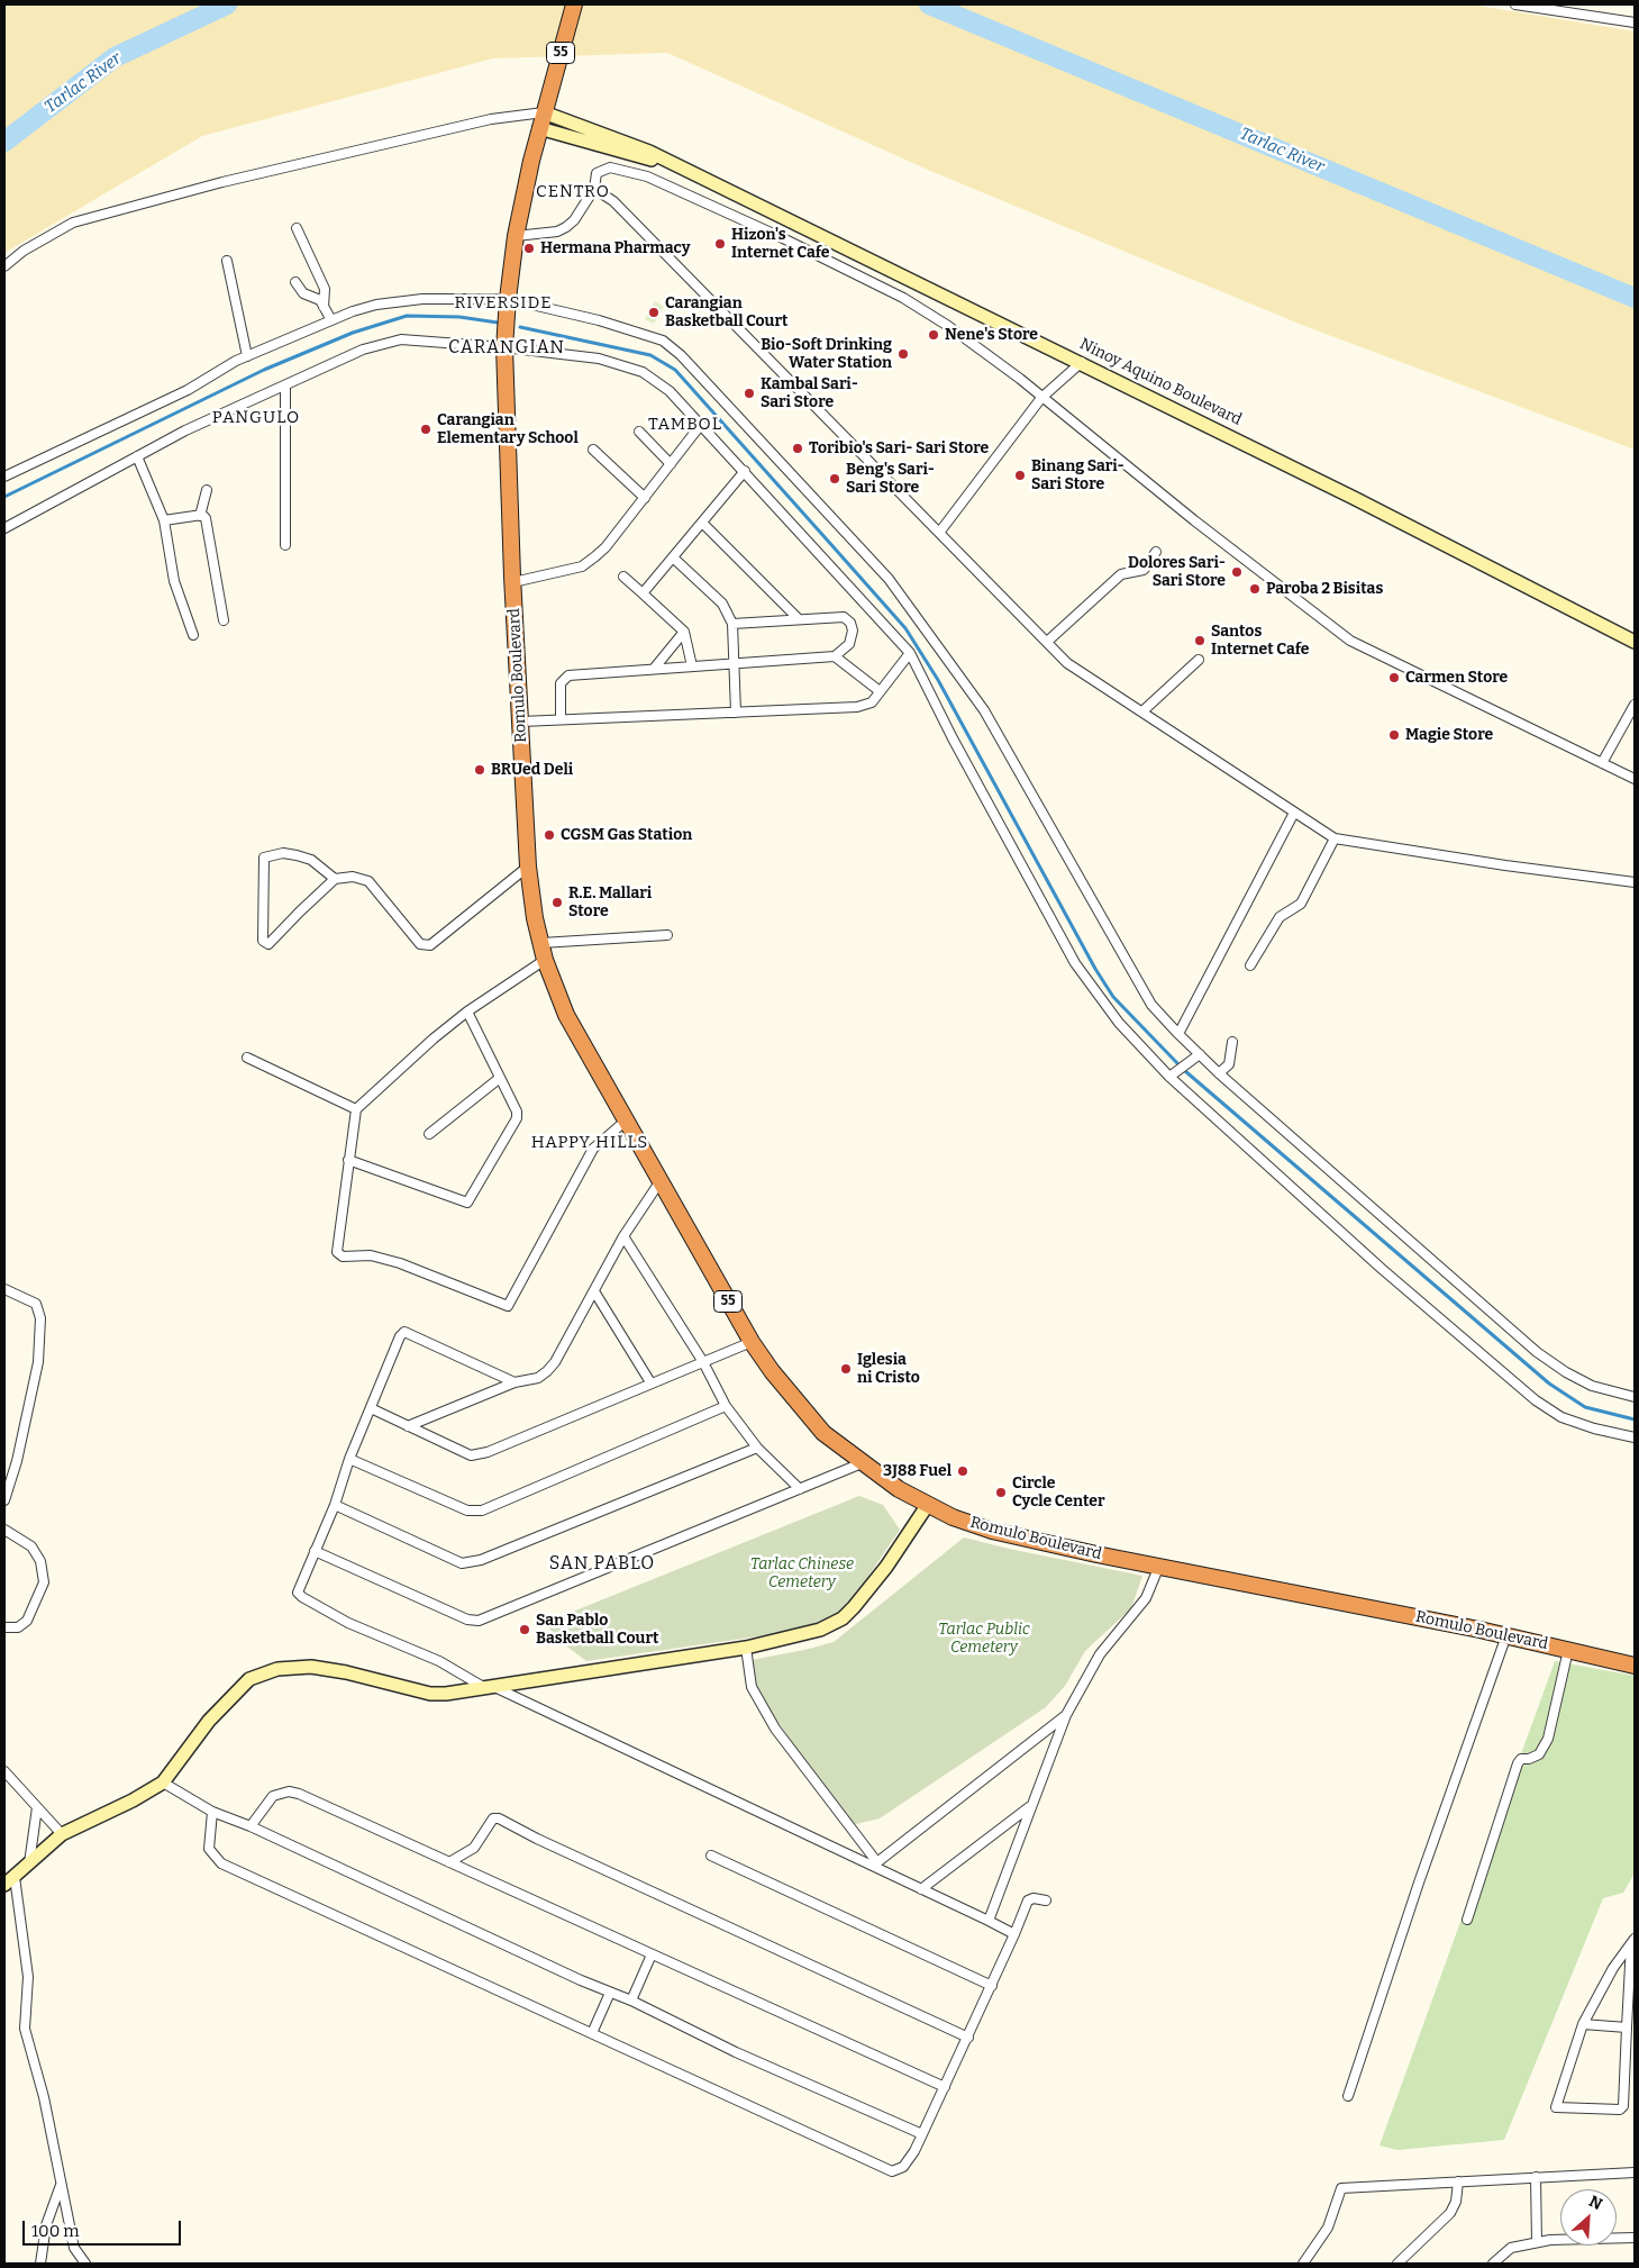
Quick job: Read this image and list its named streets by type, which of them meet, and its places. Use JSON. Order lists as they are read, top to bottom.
{
  "streets": {
    "highway": ["55", "Romulo Boulevard"],
    "main road": ["Ninoy Aquino Boulevard"]
  },
  "crossings": [
    ["Ninoy Aquino Boulevard", "Romulo Boulevard"]
  ],
  "districts": [
    "CENTRO",
    "RIVERSIDE",
    "CARANGIAN",
    "PANGULO",
    "TAMBOL",
    "HAPPY HILLS",
    "SAN PABLO"
  ],
  "water": ["Tarlac River"],
  "parks": ["Tarlac Chinese Cemetery", "Tarlac Public Cemetery"],
  "places": [
    "Hizon's Internet Cafe",
    "Hermana Pharmacy",
    "Carangian Basketball Court",
    "Nene's Store",
    "Bio-Soft Drinking Water Station",
    "Kambal Sari- Sari Store",
    "Carangian Elementary School",
    "Toribio's Sari- Sari Store",
    "Binang Sari- Sari Store",
    "Beng's Sari- Sari Store",
    "Dolores Sari- Sari Store",
    "Paroba 2 Bisitas",
    "Santos Internet Cafe",
    "Carmen Store",
    "Magie Store",
    "BRUed Deli",
    "CGSM Gas Station",
    "R.E. Mallari Store",
    "Iglesia ni Cristo",
    "3J88 Fuel",
    "Circle Cycle Center",
    "San Pablo Basketball Court"
  ],
  "scale_bar": "100 m",
  "north": "top right"
}
